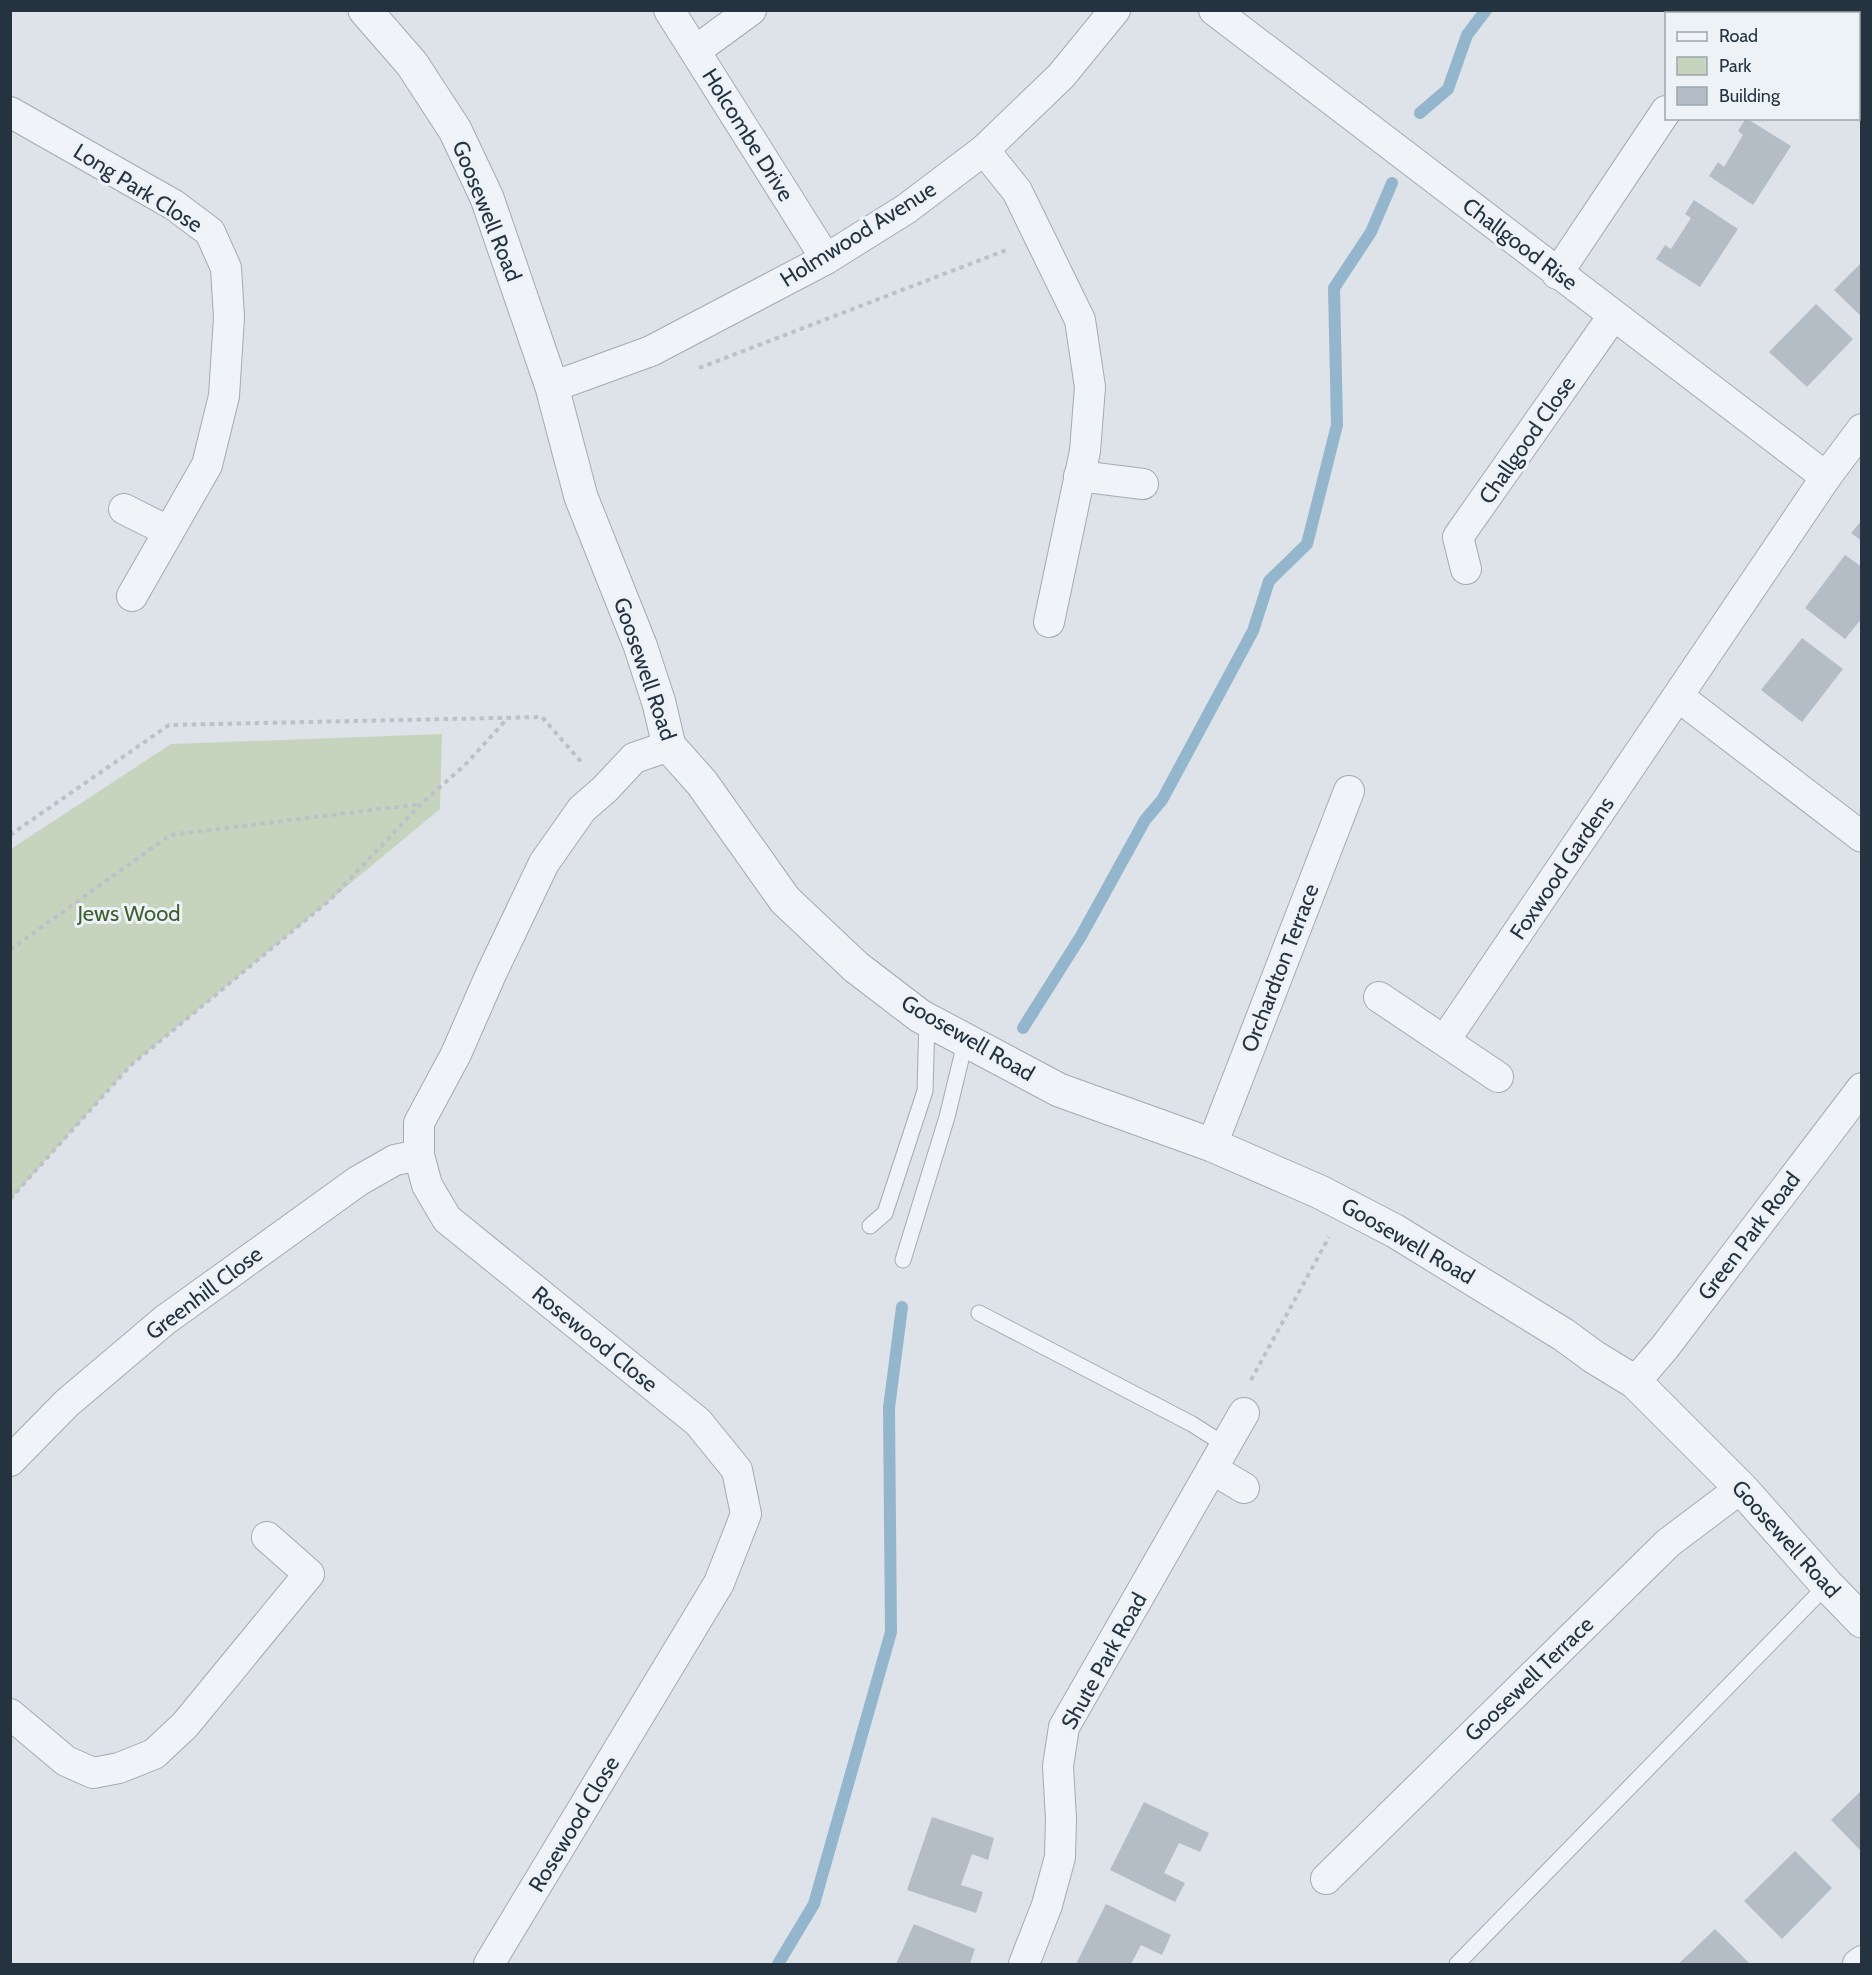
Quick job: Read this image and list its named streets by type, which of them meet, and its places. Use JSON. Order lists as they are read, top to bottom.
{
  "streets": {
    "street": [
      "Holcombe Drive",
      "Long Park Close",
      "Goosewell Road",
      "Holmwood Avenue",
      "Challgood Rise",
      "Challgood Close",
      "Foxwood Gardens",
      "Orchardton Terrace",
      "Green Park Road",
      "Greenhill Close",
      "Rosewood Close",
      "Shute Park Road",
      "Goosewell Terrace"
    ]
  },
  "crossings": [
    ["Holcombe Drive", "Holmwood Avenue"],
    ["Goosewell Road", "Holmwood Avenue"],
    ["Goosewell Road", "Orchardton Terrace"],
    ["Goosewell Road", "Green Park Road"],
    ["Goosewell Road", "Rosewood Close"],
    ["Goosewell Road", "Goosewell Terrace"],
    ["Challgood Rise", "Challgood Close"],
    ["Challgood Rise", "Foxwood Gardens"],
    ["Greenhill Close", "Rosewood Close"]
  ],
  "parks": ["Jews Wood"],
  "legend": ["Road", "Park", "Building"]
}
